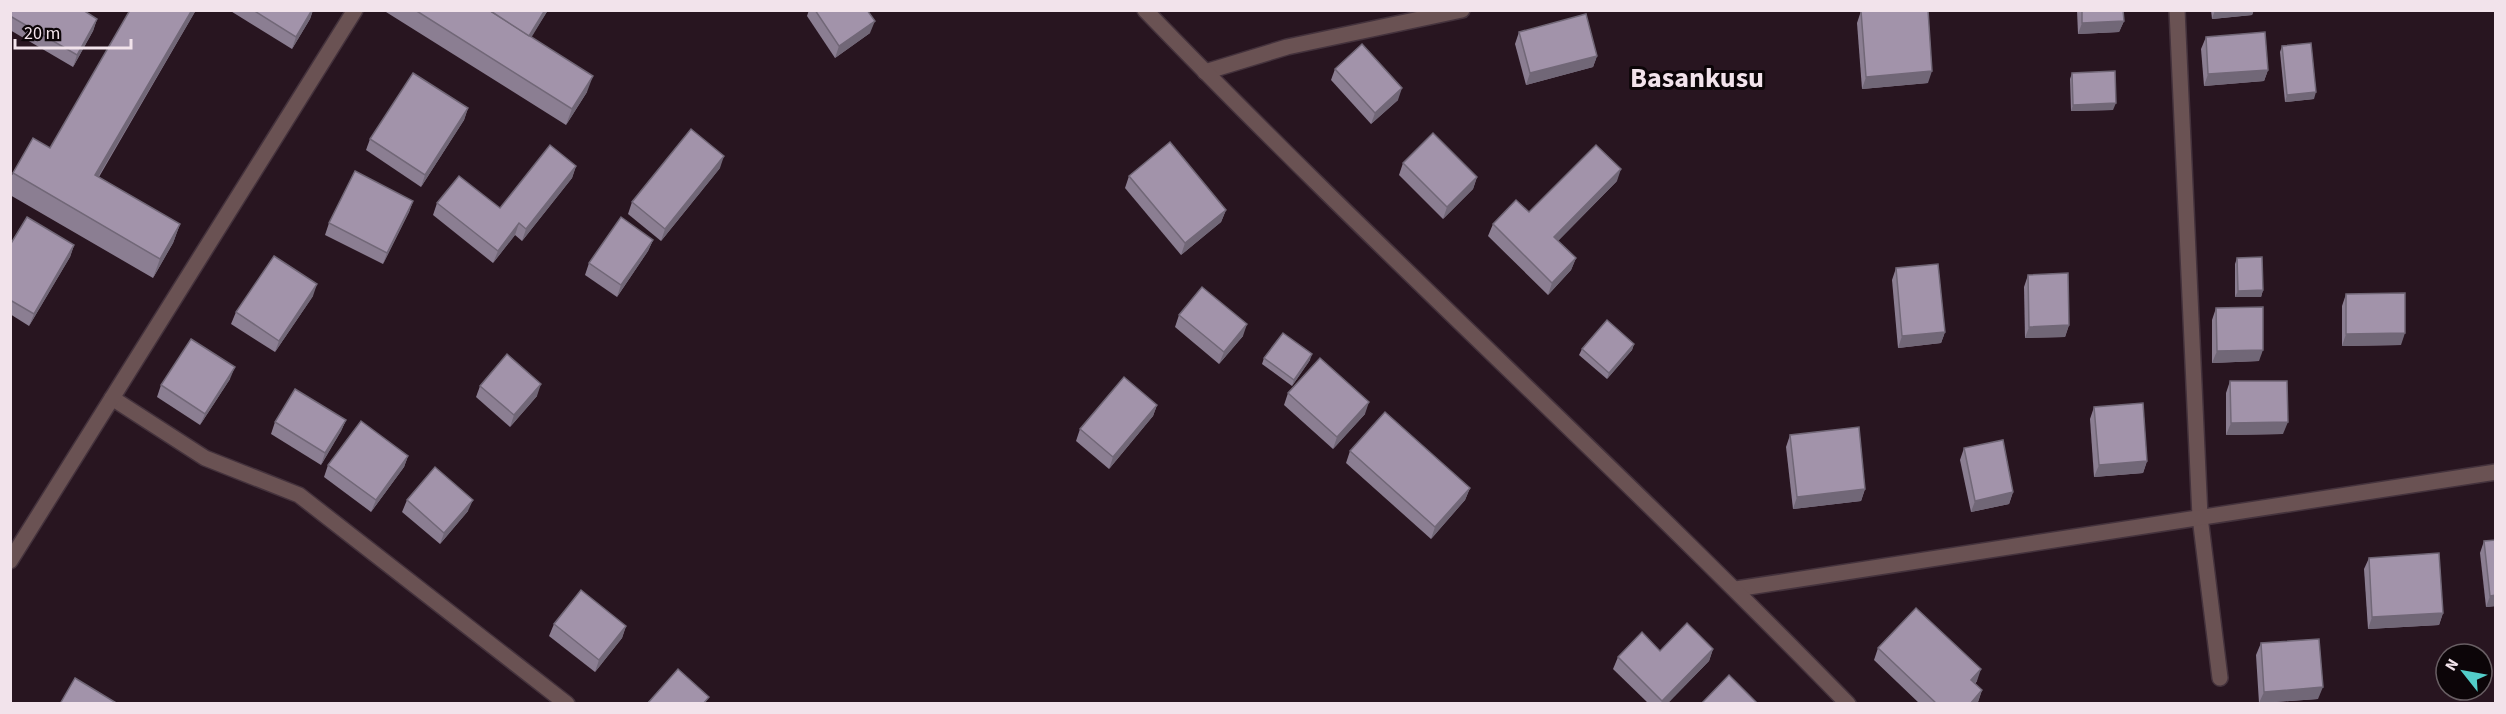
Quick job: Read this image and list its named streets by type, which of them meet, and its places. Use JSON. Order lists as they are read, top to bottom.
{
  "districts": ["Basankusu"],
  "scale_bar": "20 m",
  "north": "top left"
}
